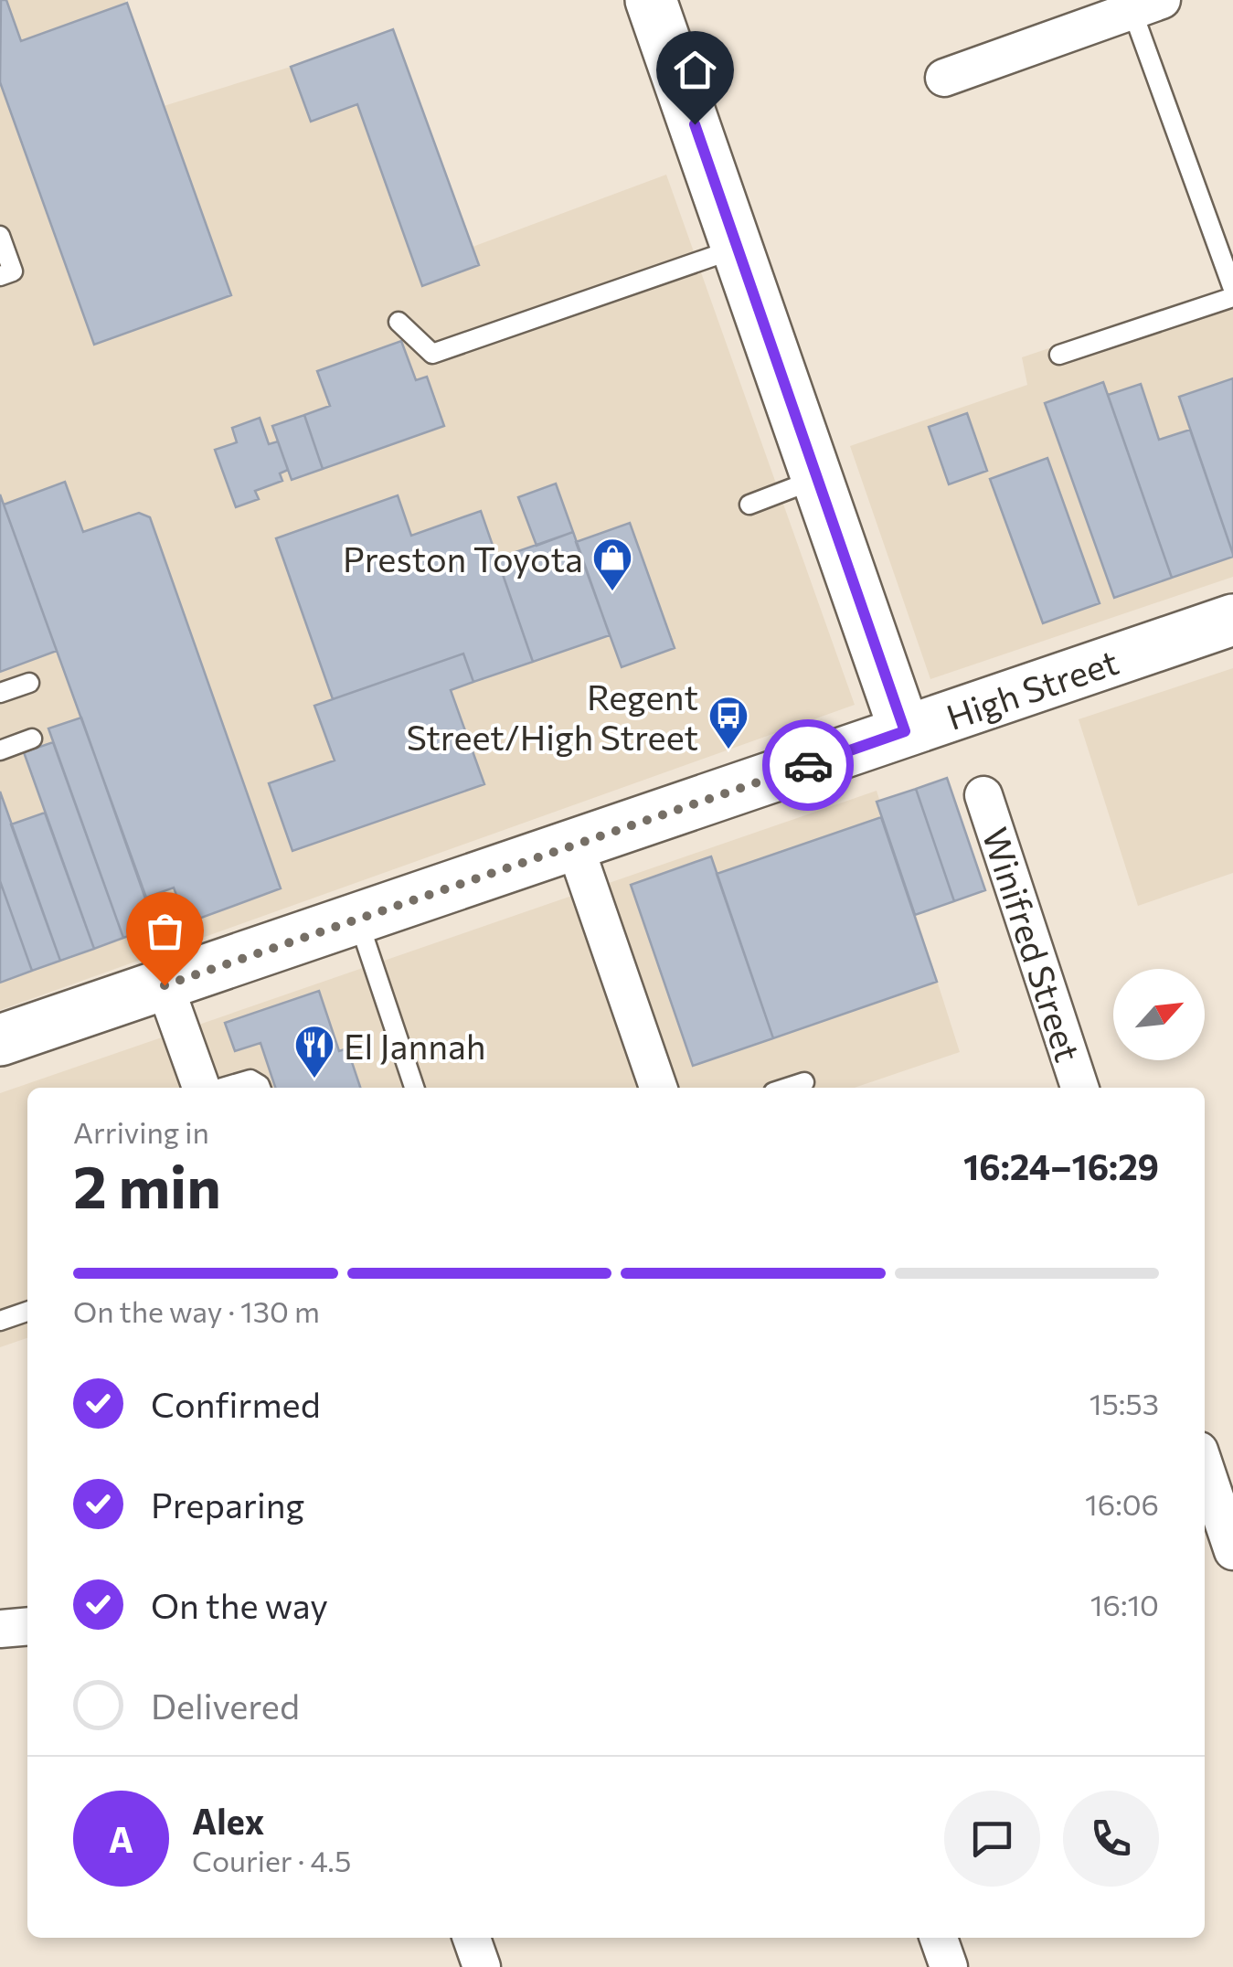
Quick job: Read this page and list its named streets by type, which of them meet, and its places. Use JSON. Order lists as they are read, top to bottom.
{
  "streets": {
    "main road": ["High Street"],
    "street": ["Winifred Street"]
  },
  "places": {
    "shop": ["Preston Toyota"],
    "bus stop": ["Regent Street/High Street"],
    "restaurant": ["El Jannah"]
  },
  "north": "top right",
  "page": {
    "heading": ["2 min", "Arriving in", "16:24–16:29"],
    "panel": ["Alex", "Courier · 4.5"],
    "bar": "On the way · 130 m",
    "list": [
      ["Confirmed", "15:53"],
      ["Preparing", "16:06"],
      ["On the way", "16:10"],
      "Delivered"
    ],
    "round": "A"
  }
}
